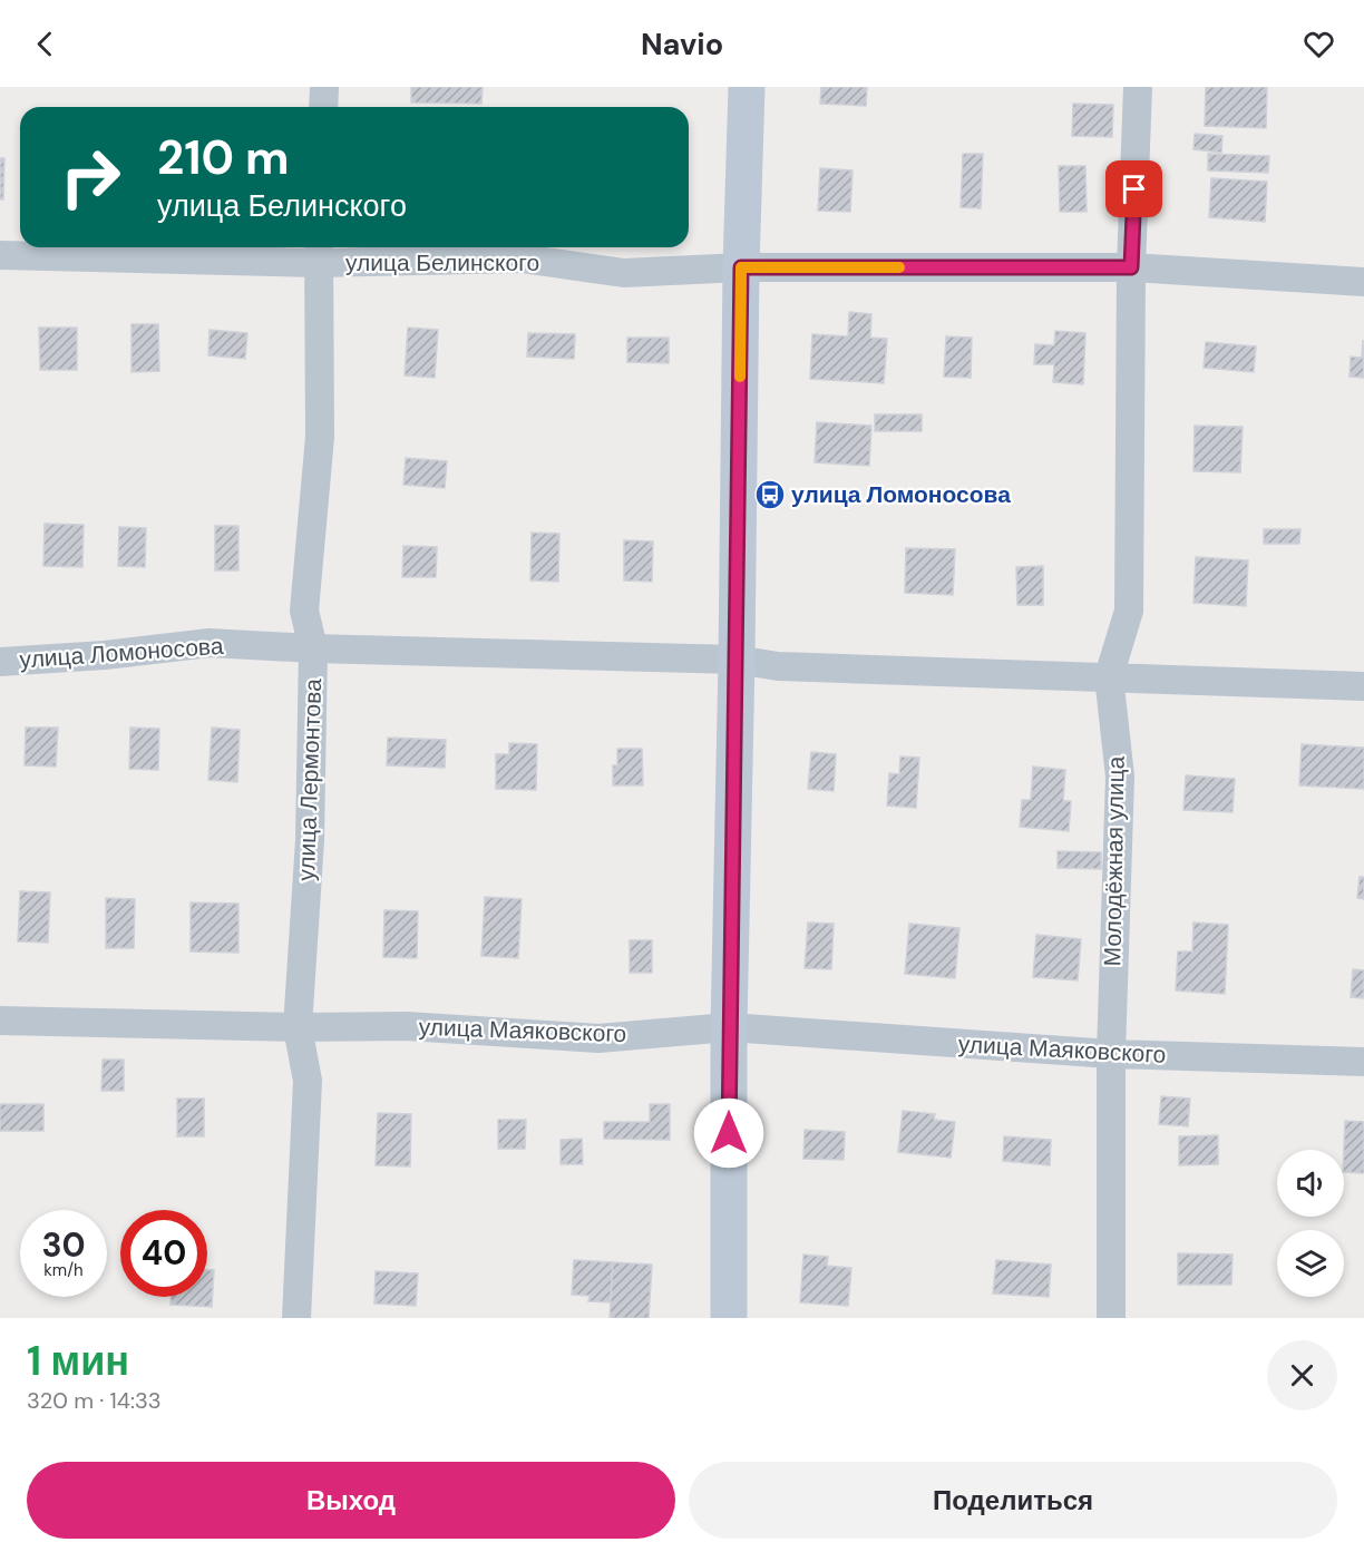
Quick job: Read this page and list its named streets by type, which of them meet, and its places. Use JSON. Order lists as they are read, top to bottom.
{
  "streets": {
    "street": [
      "улица Белинского",
      "улица Ломоносова",
      "улица Лермонтова",
      "Молодёжная улица",
      "улица Маяковского"
    ]
  },
  "crossings": [
    ["улица Белинского", "улица Лермонтова"],
    ["улица Белинского", "Молодёжная улица"],
    ["улица Ломоносова", "улица Лермонтова"],
    ["улица Ломоносова", "Молодёжная улица"],
    ["улица Лермонтова", "улица Маяковского"],
    ["Молодёжная улица", "улица Маяковского"]
  ],
  "places": {
    "bus stop": ["улица Ломоносова"]
  },
  "page": {
    "header": "Navio",
    "turn": ["210 m", "улица Белинского"],
    "speed": "30 km/h",
    "limit": "40",
    "heading": ["1 мин", "320 m · 14:33"],
    "buttons": ["Выход", "Поделиться"]
  }
}
